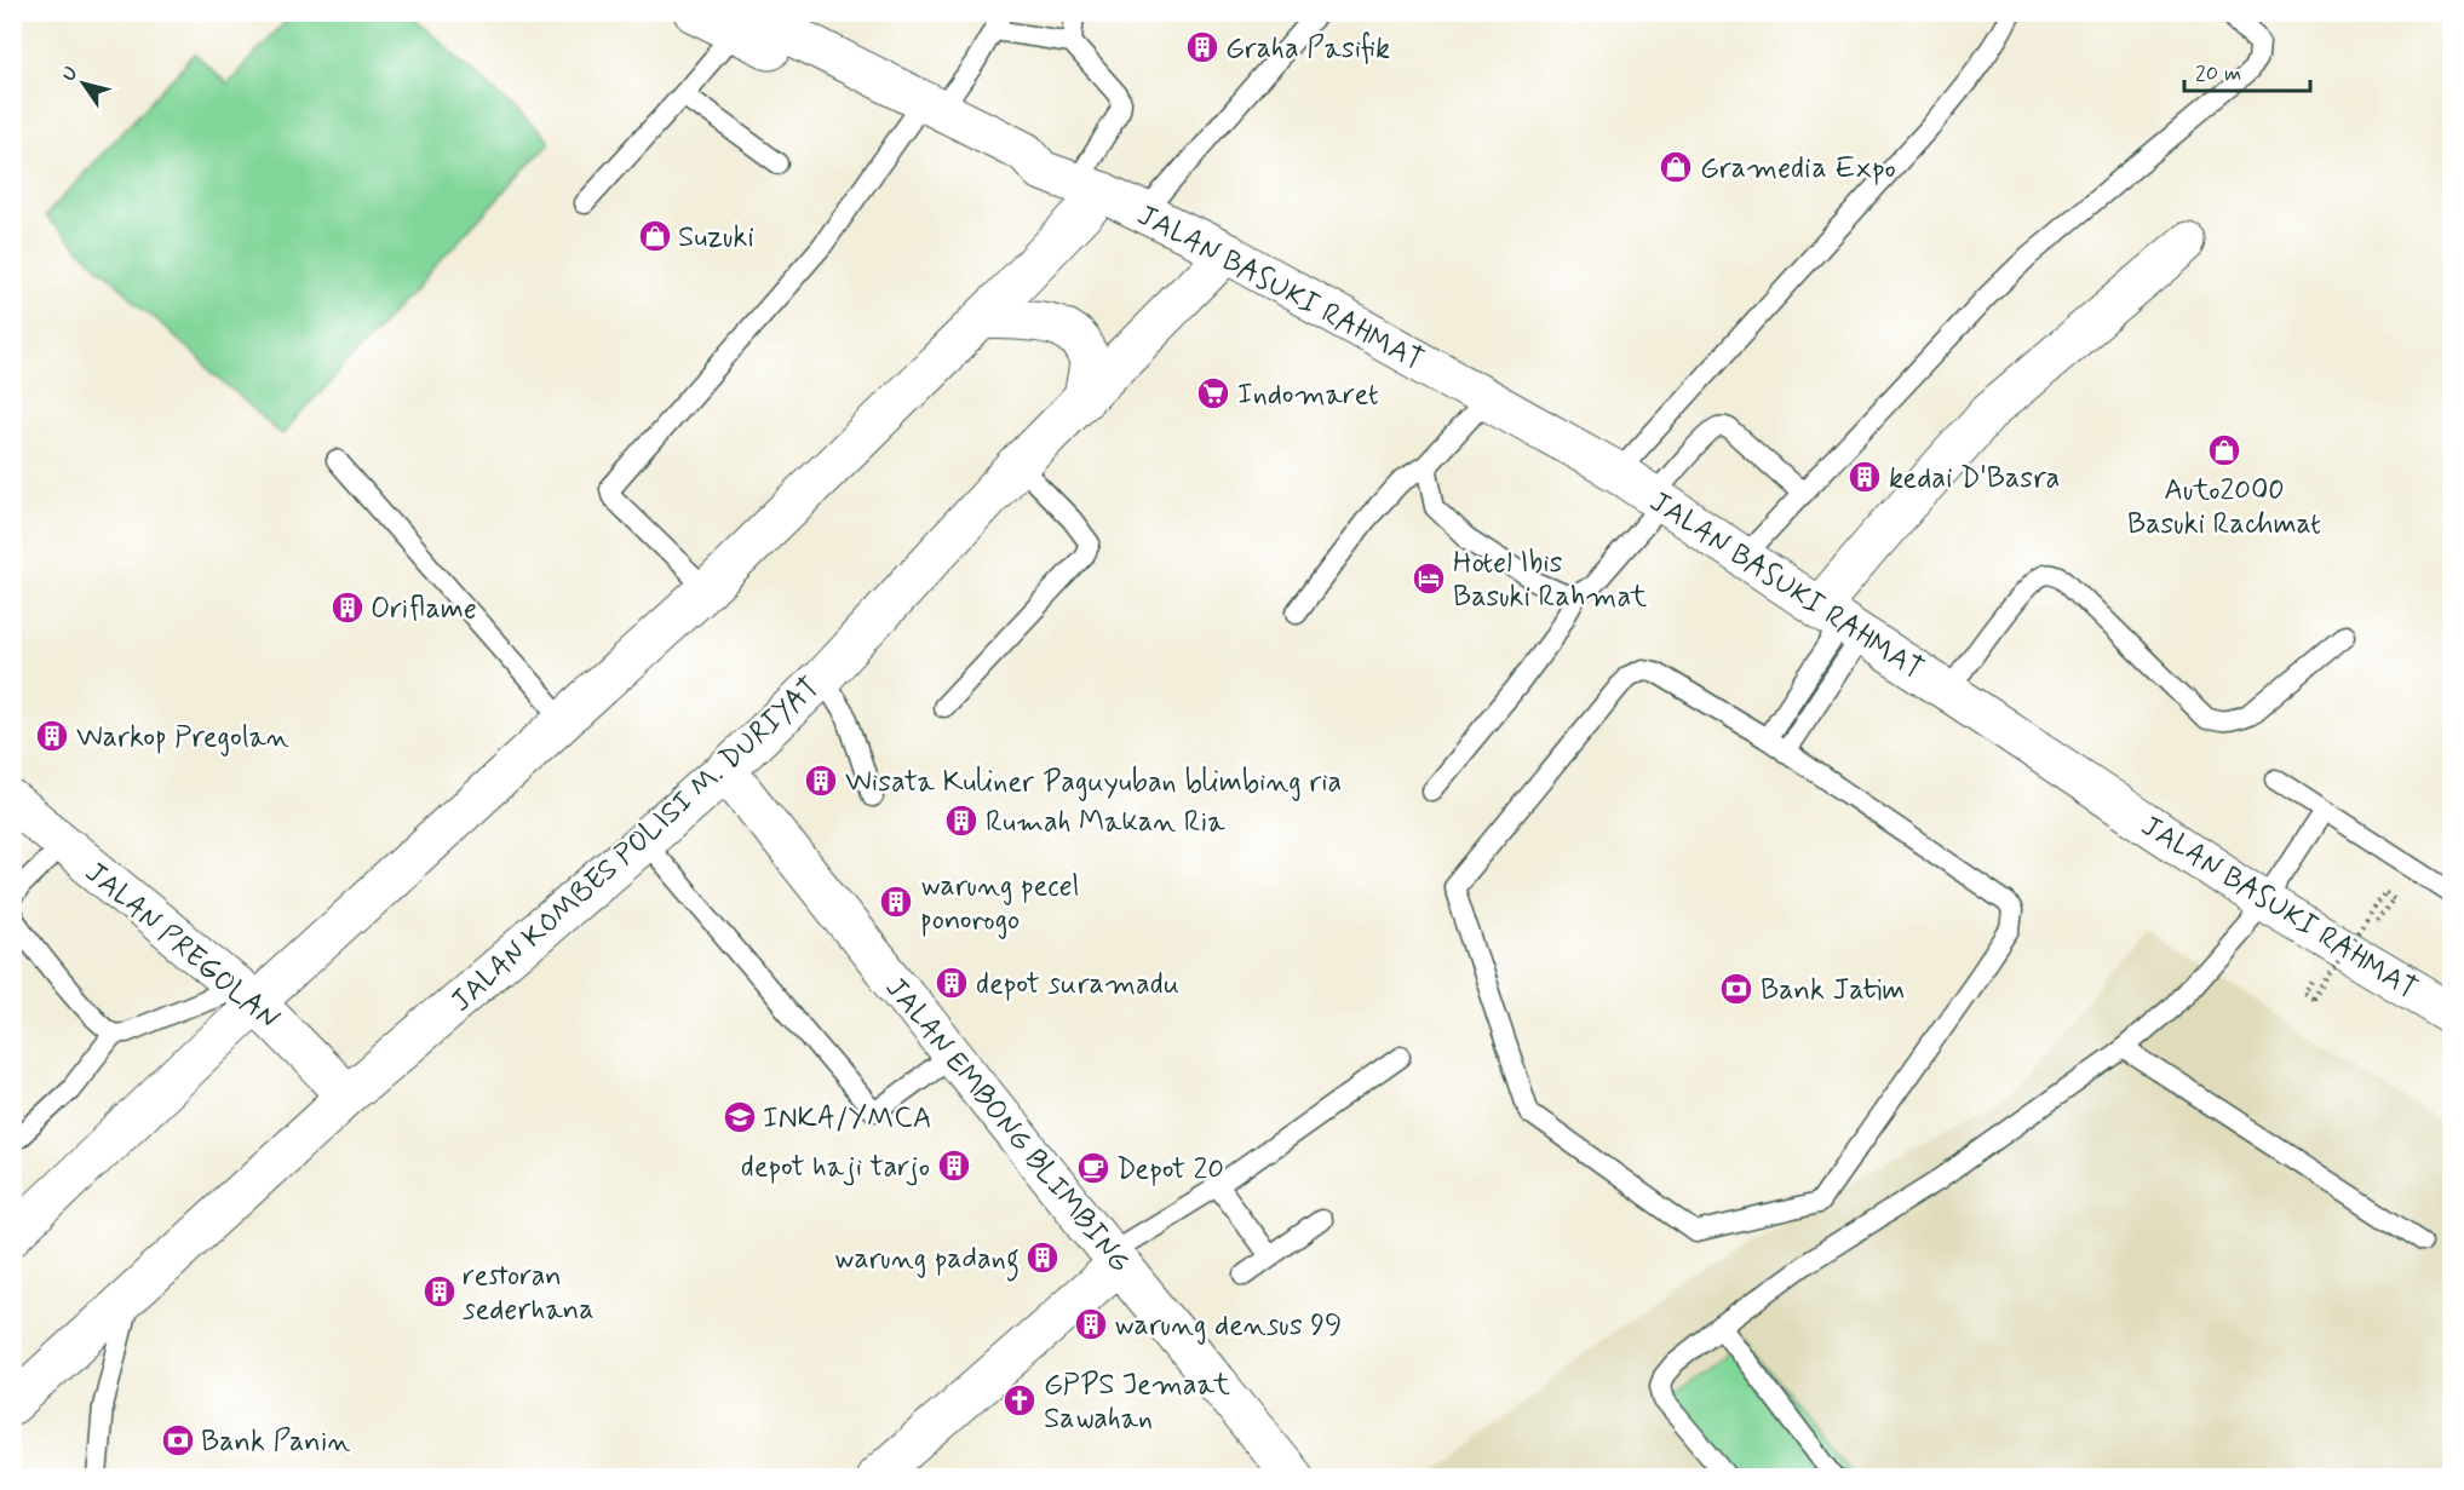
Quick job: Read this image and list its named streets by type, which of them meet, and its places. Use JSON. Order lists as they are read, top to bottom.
{
  "streets": {
    "street": [
      "JALAN BASUKI RAHMAT",
      "JALAN KOMBES POLISI M. DURIYAT",
      "JALAN PREGOLAN",
      "JALAN EMBONG BLIMBING"
    ]
  },
  "crossings": [
    ["JALAN BASUKI RAHMAT", "JALAN KOMBES POLISI M. DURIYAT"],
    ["JALAN KOMBES POLISI M. DURIYAT", "JALAN PREGOLAN"],
    ["JALAN KOMBES POLISI M. DURIYAT", "JALAN EMBONG BLIMBING"]
  ],
  "places": {
    "building": [
      "Graha Pasifik",
      "kedai D'Basra",
      "Oriflame",
      "Warkop Pregolan",
      "Wisata Kuliner Paguyuban blimbing ria",
      "Rumah Makan Ria",
      "warung pecel ponorogo",
      "depot suramadu",
      "depot haji tarjo",
      "warung padang",
      "restoran sederhana",
      "warung densus 99"
    ],
    "shop": ["Gramedia Expo", "Suzuki", "Auto2000 Basuki Rachmat"],
    "supermarket": ["Indomaret"],
    "hotel": ["Hotel Ibis Basuki Rahmat"],
    "bank": ["Bank Jatim", "Bank Panin"],
    "school or university": ["INKA/YMCA"],
    "cafe": ["Depot 20"],
    "church": ["GPPS Jemaat Sawahan"]
  },
  "scale_bar": "20 m",
  "north": "top left"
}
